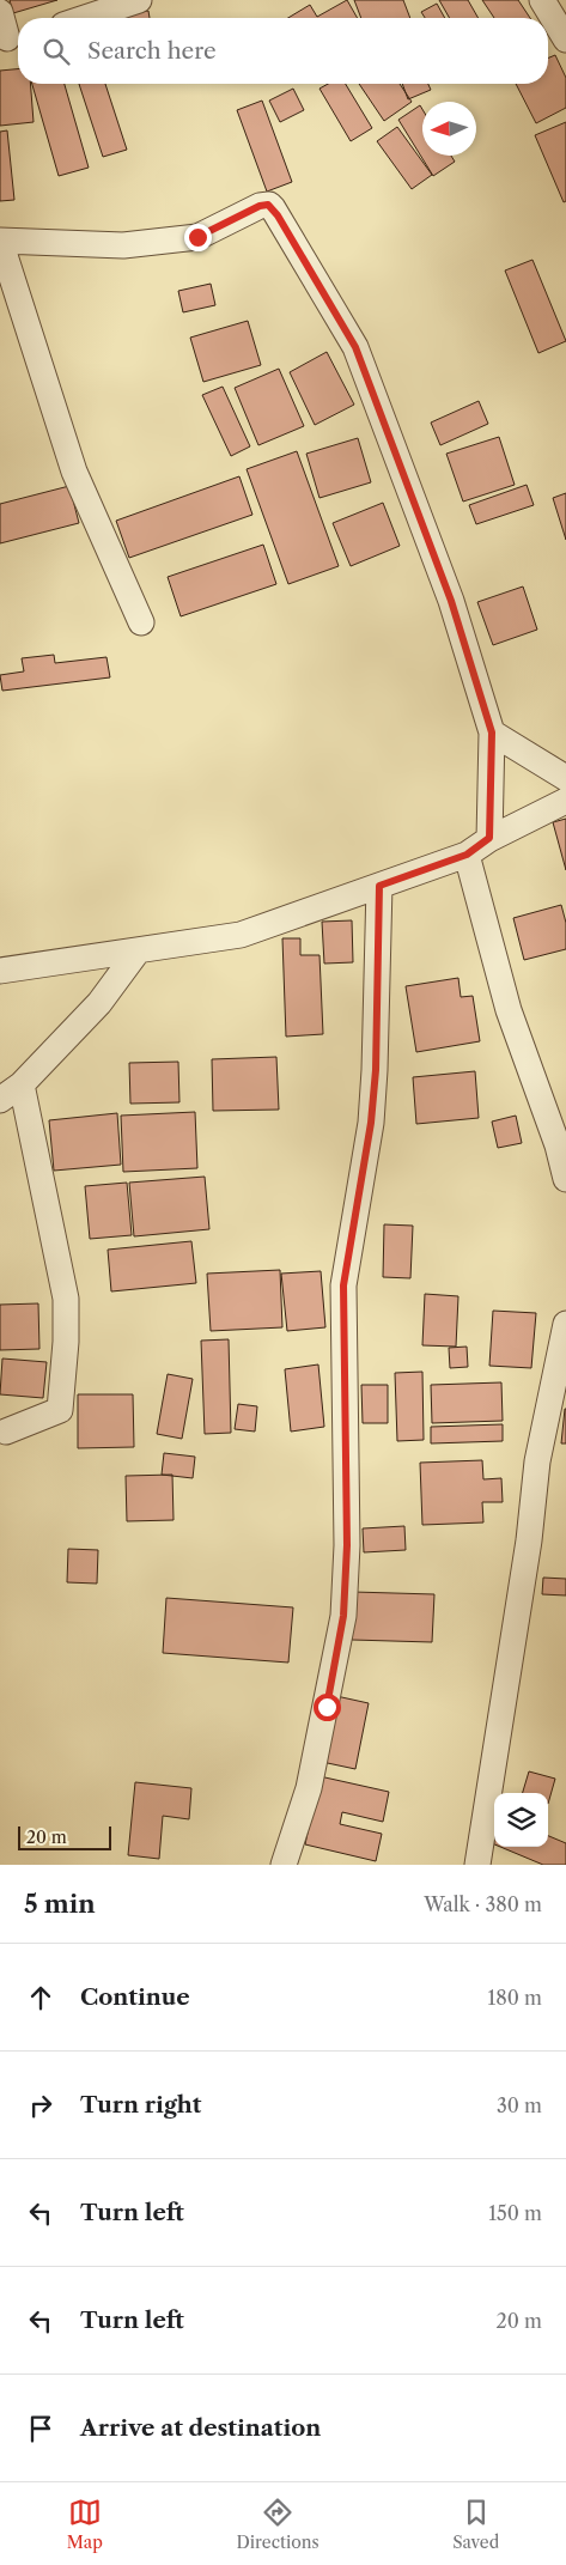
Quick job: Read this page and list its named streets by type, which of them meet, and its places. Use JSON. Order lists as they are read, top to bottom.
{
  "scale_bar": "20 m",
  "north": "left",
  "page": {
    "search": "Search here",
    "scale": "20 m",
    "heading": ["5 min", "Walk · 380 m"],
    "list": [
      ["Continue", "180 m"],
      ["Turn right", "30 m"],
      ["Turn left", "150 m"],
      ["Turn left", "20 m"],
      "Arrive at destination"
    ],
    "nav": ["Map", "Directions", "Saved"]
  }
}
